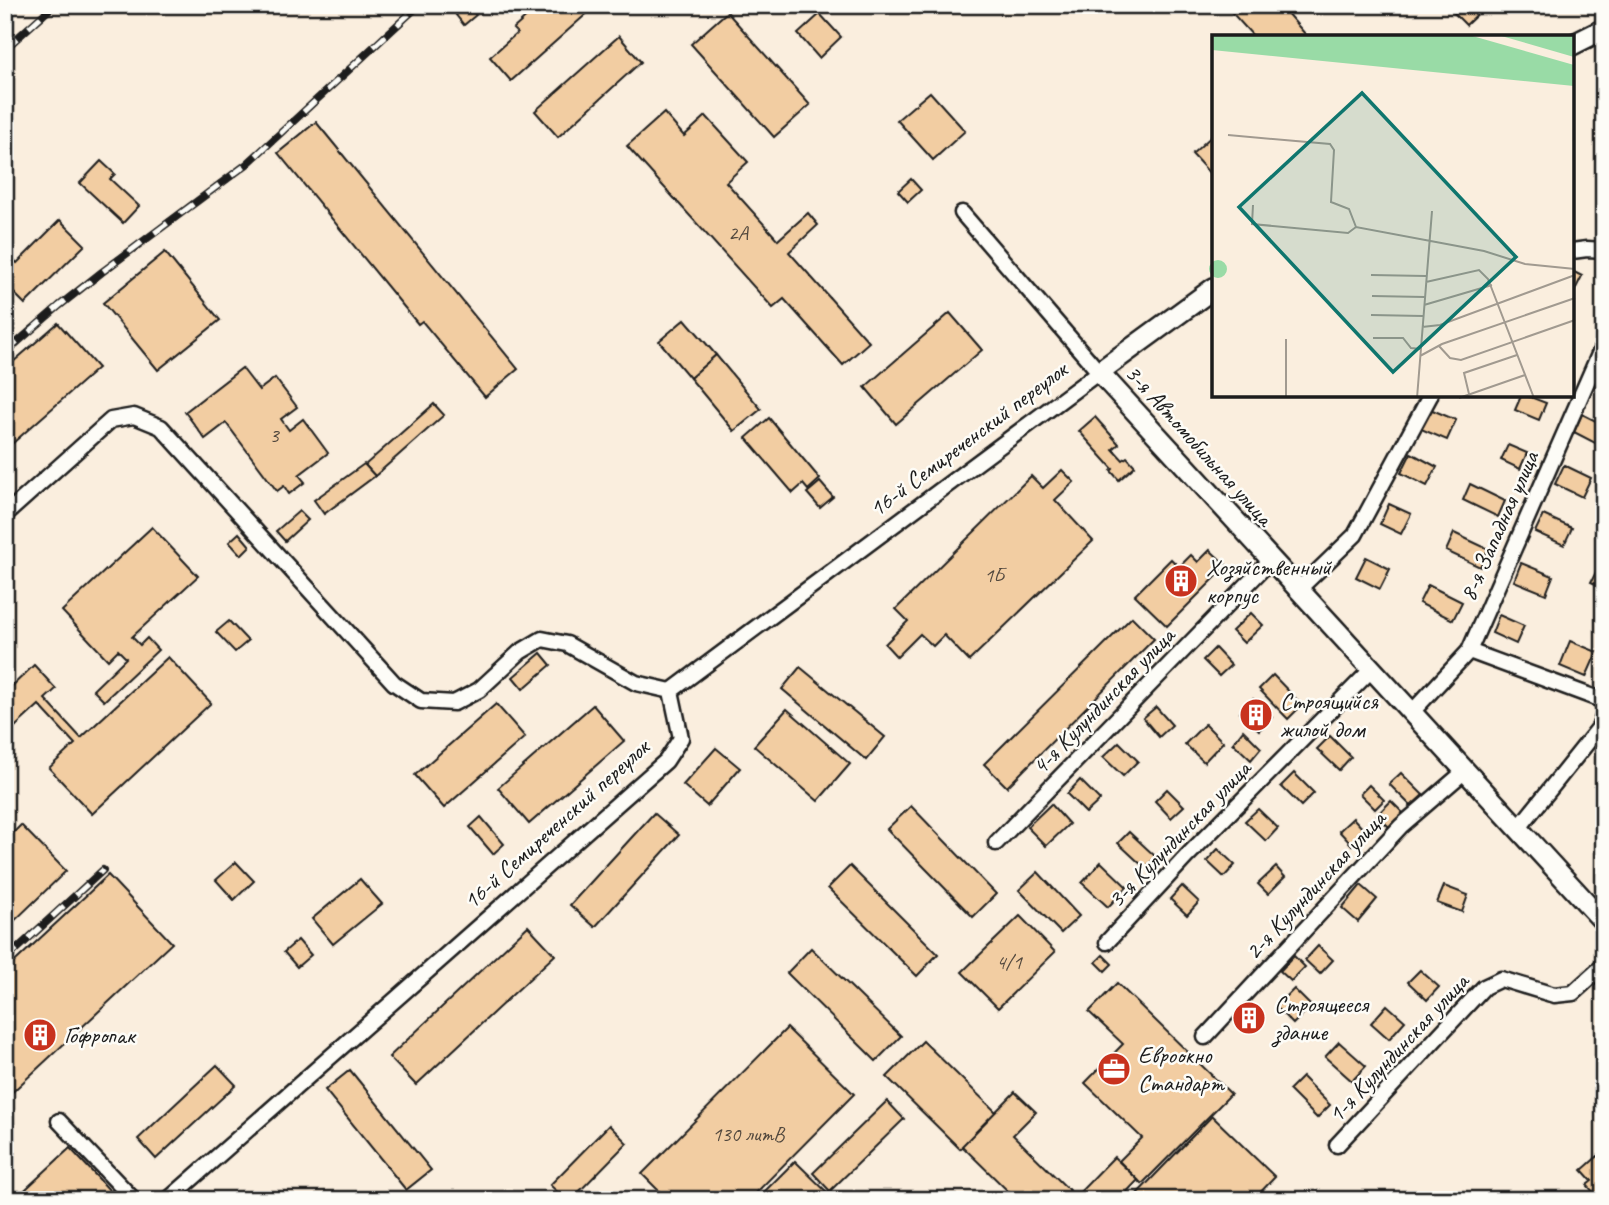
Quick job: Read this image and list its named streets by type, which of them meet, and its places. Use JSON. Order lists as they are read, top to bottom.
{
  "streets": {
    "street": [
      "16-й Семиреченский переулок",
      "3-я Автомобильная улица",
      "8-я Западная улица",
      "4-я Кулундинская улица",
      "3-я Кулундинская улица",
      "2-я Кулундинская улица",
      "1-я Кулундинская улица"
    ]
  },
  "crossings": [
    ["16-й Семиреченский переулок", "3-я Автомобильная улица"],
    ["3-я Автомобильная улица", "8-я Западная улица"],
    ["3-я Автомобильная улица", "4-я Кулундинская улица"],
    ["3-я Автомобильная улица", "3-я Кулундинская улица"],
    ["3-я Автомобильная улица", "2-я Кулундинская улица"]
  ],
  "places": {
    "building": [
      "Хозяйственный корпус",
      "Строящийся жилой дом",
      "Строящееся здание",
      "Гофропак"
    ],
    "office": ["Евроокно Стандарт"]
  },
  "house_numbers": [
    "2А",
    "3",
    "1Б",
    "4/1",
    "130 литВ"
  ]
}
